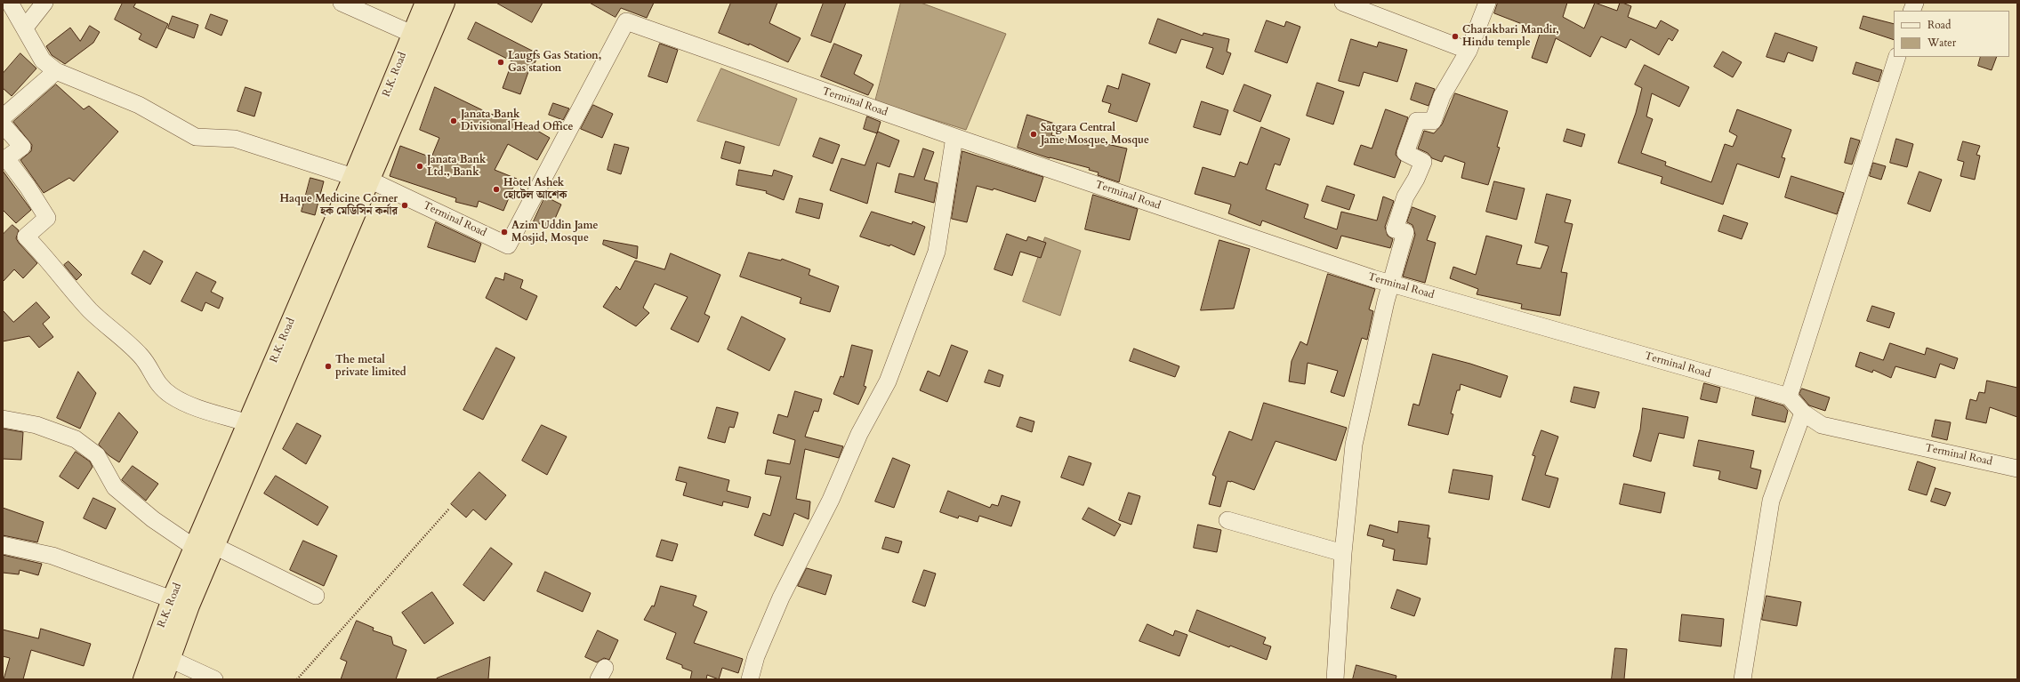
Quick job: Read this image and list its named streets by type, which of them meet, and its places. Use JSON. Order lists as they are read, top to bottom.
{
  "streets": {
    "highway": ["R.K. Road"],
    "street": ["Terminal Road"]
  },
  "crossings": [
    ["R.K. Road", "Terminal Road"]
  ],
  "places": [
    "Charakbari Mandir, Hindu temple",
    "Laugfs Gas Station, Gas station",
    "Janata Bank Divisional Head Office",
    "Satgara Central Jame Mosque, Mosque",
    "Janata Bank Ltd., Bank",
    "Hotel Ashek হোটেল আশেক",
    "Haque Medicine Corner হক মেডিসিন কর্নার",
    "Azim Uddin Jame Mosjid, Mosque",
    "The metal private limited"
  ],
  "legend": ["Road", "Water"]
}
